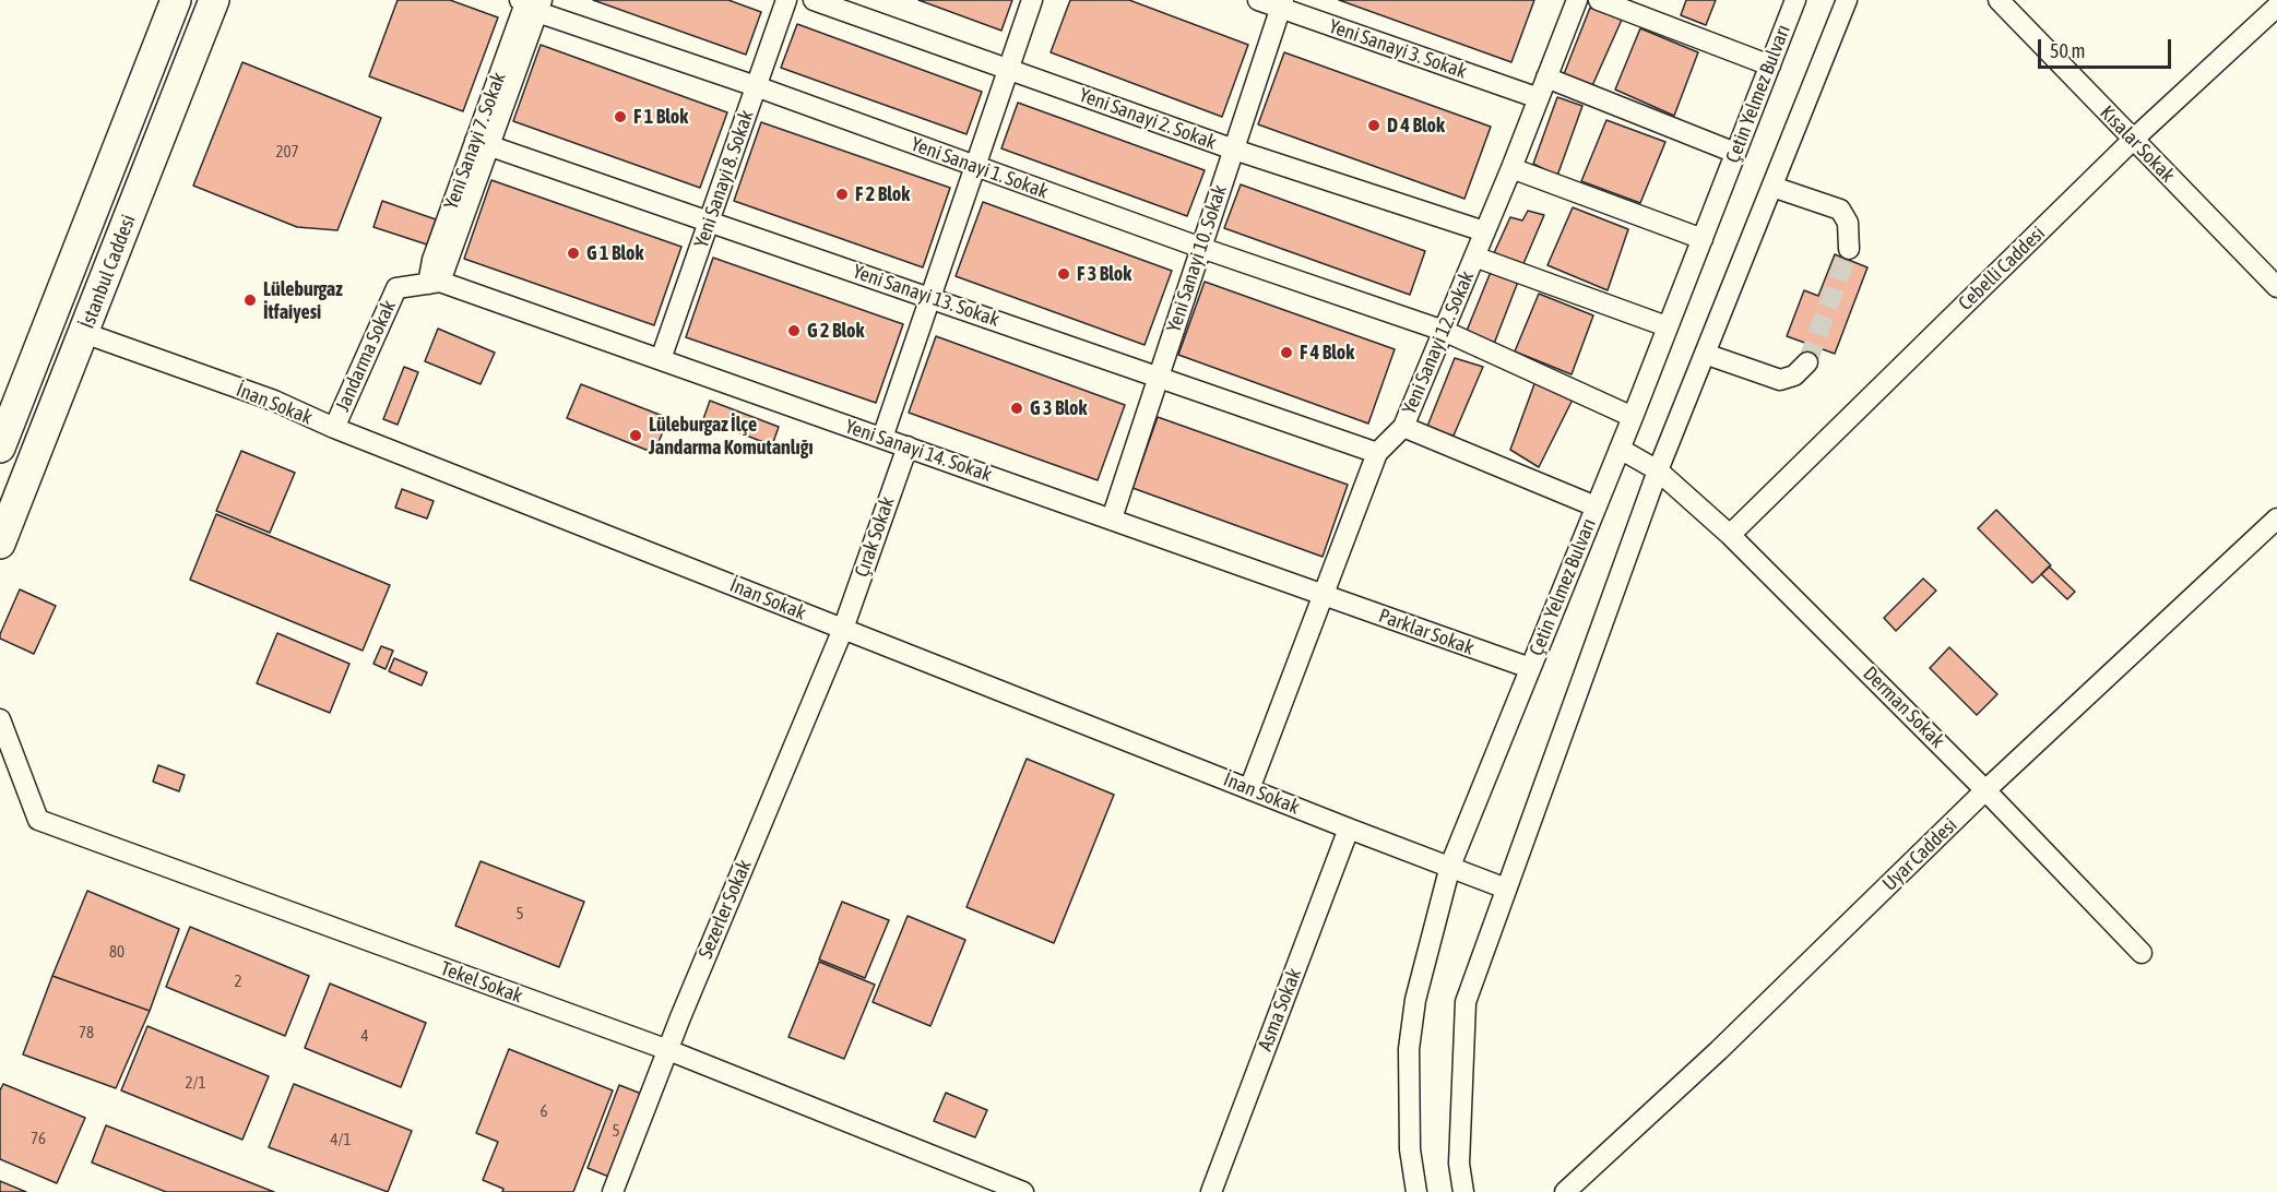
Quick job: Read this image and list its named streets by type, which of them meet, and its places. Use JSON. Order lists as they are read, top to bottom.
{
  "streets": {
    "highway": ["İstanbul Caddesi"],
    "street": [
      "Yeni Sanayi 3. Sokak",
      "Çetin Yelmez Bulvarı",
      "Yeni Sanayi 2. Sokak",
      "Yeni Sanayi 7. Sokak",
      "Kısalar Sokak",
      "Yeni Sanayi 1. Sokak",
      "Yeni Sanayi 8. Sokak",
      "Yeni Sanayi 10. Sokak",
      "Cebelli Caddesi",
      "Yeni Sanayi 13. Sokak",
      "Yeni Sanayi 12. Sokak",
      "Jandarma Sokak",
      "İnan Sokak",
      "Yeni Sanayi 14. Sokak",
      "Çırak Sokak",
      "Parklar Sokak",
      "Derman Sokak",
      "Uyar Caddesi",
      "Sezerler Sokak",
      "Tekel Sokak",
      "Asma Sokak"
    ]
  },
  "crossings": [
    ["Yeni Sanayi 3. Sokak", "Yeni Sanayi 10. Sokak"],
    ["Yeni Sanayi 3. Sokak", "Yeni Sanayi 12. Sokak"],
    ["Çetin Yelmez Bulvarı", "Yeni Sanayi 1. Sokak"],
    ["Çetin Yelmez Bulvarı", "İnan Sokak"],
    ["Çetin Yelmez Bulvarı", "Parklar Sokak"],
    ["Çetin Yelmez Bulvarı", "Derman Sokak"],
    ["Yeni Sanayi 2. Sokak", "Yeni Sanayi 10. Sokak"],
    ["Yeni Sanayi 2. Sokak", "Yeni Sanayi 12. Sokak"],
    ["Yeni Sanayi 7. Sokak", "Yeni Sanayi 1. Sokak"],
    ["Yeni Sanayi 7. Sokak", "Yeni Sanayi 13. Sokak"],
    ["Yeni Sanayi 7. Sokak", "Jandarma Sokak"],
    ["Yeni Sanayi 7. Sokak", "Yeni Sanayi 14. Sokak"],
    ["Kısalar Sokak", "Cebelli Caddesi"],
    ["Yeni Sanayi 1. Sokak", "Yeni Sanayi 8. Sokak"],
    ["Yeni Sanayi 1. Sokak", "Yeni Sanayi 10. Sokak"],
    ["Yeni Sanayi 1. Sokak", "Yeni Sanayi 12. Sokak"],
    ["Yeni Sanayi 8. Sokak", "Yeni Sanayi 13. Sokak"],
    ["Yeni Sanayi 8. Sokak", "Yeni Sanayi 14. Sokak"],
    ["Yeni Sanayi 10. Sokak", "Yeni Sanayi 13. Sokak"],
    ["Yeni Sanayi 10. Sokak", "Yeni Sanayi 14. Sokak"],
    ["Cebelli Caddesi", "Derman Sokak"],
    ["İstanbul Caddesi", "İnan Sokak"],
    ["Yeni Sanayi 13. Sokak", "Yeni Sanayi 12. Sokak"],
    ["Yeni Sanayi 12. Sokak", "İnan Sokak"],
    ["Yeni Sanayi 12. Sokak", "Yeni Sanayi 14. Sokak"],
    ["Yeni Sanayi 12. Sokak", "Parklar Sokak"],
    ["Jandarma Sokak", "İnan Sokak"],
    ["Jandarma Sokak", "Yeni Sanayi 14. Sokak"],
    ["İnan Sokak", "Çırak Sokak"],
    ["İnan Sokak", "Sezerler Sokak"],
    ["İnan Sokak", "Asma Sokak"],
    ["Yeni Sanayi 14. Sokak", "Çırak Sokak"],
    ["Yeni Sanayi 14. Sokak", "Parklar Sokak"],
    ["Çırak Sokak", "Sezerler Sokak"],
    ["Derman Sokak", "Uyar Caddesi"],
    ["Sezerler Sokak", "Tekel Sokak"]
  ],
  "places": [
    "F 1 Blok",
    "D 4 Blok",
    "F 2 Blok",
    "G 1 Blok",
    "F 3 Blok",
    "Lüleburgaz İtfaiyesi",
    "G 2 Blok",
    "F 4 Blok",
    "G 3 Blok",
    "Lüleburgaz İlçe Jandarma Komutanlığı"
  ],
  "house_numbers": [
    "207",
    "5",
    "80",
    "2",
    "78",
    "4",
    "2/1",
    "6",
    "5",
    "76",
    "4/1"
  ],
  "scale_bar": "50 m"
}
